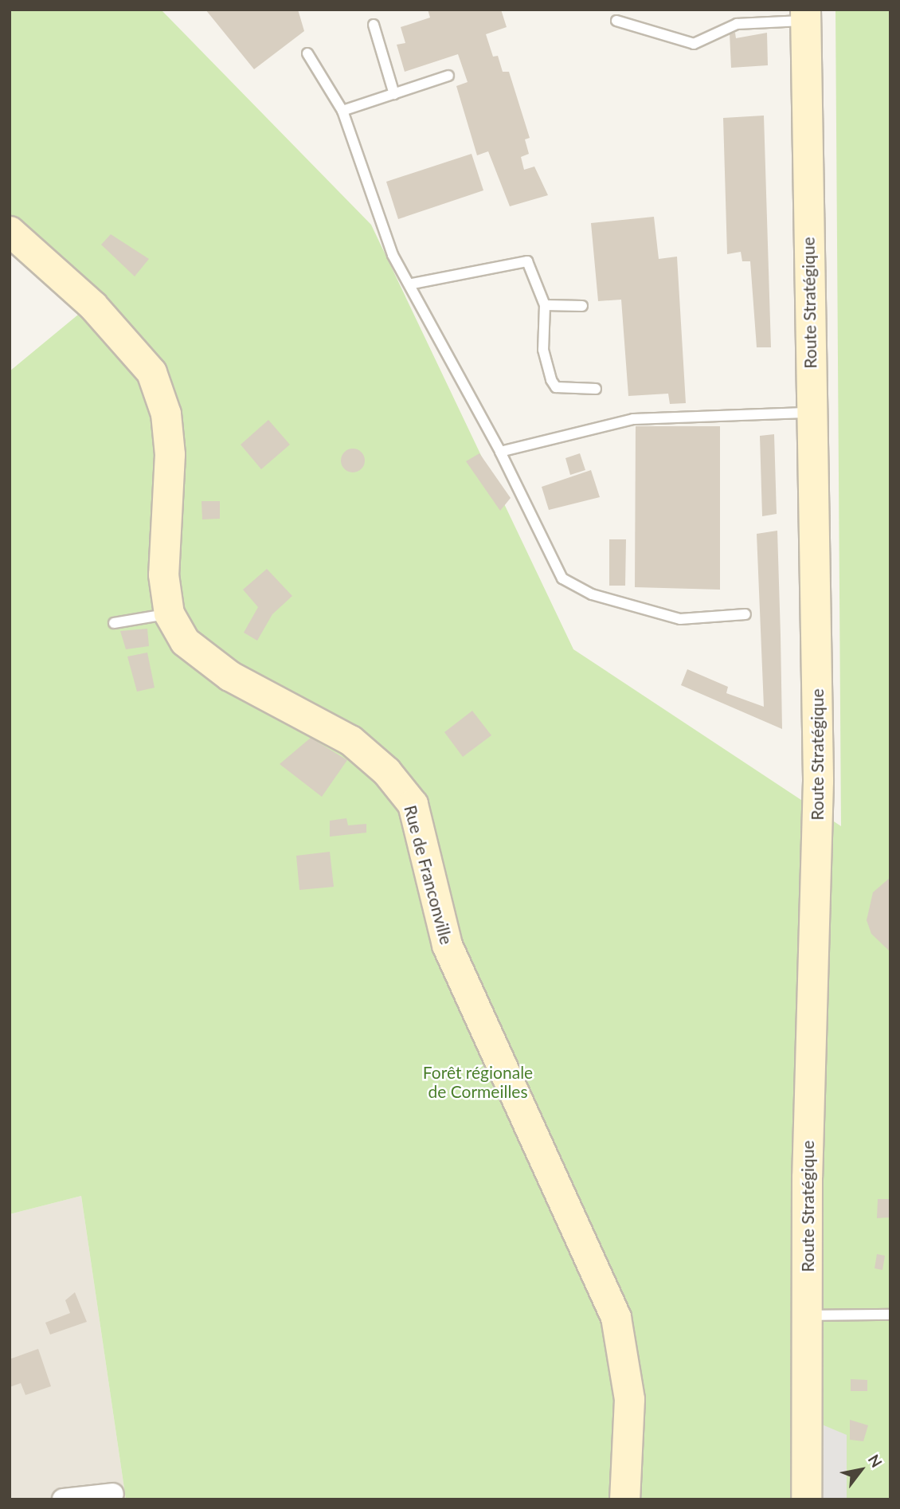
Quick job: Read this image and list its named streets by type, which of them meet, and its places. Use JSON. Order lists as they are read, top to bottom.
{
  "streets": {
    "street": ["Route Stratégique", "Rue de Franconville"]
  },
  "parks": ["Forêt régionale de Cormeilles"],
  "north": "top right"
}
